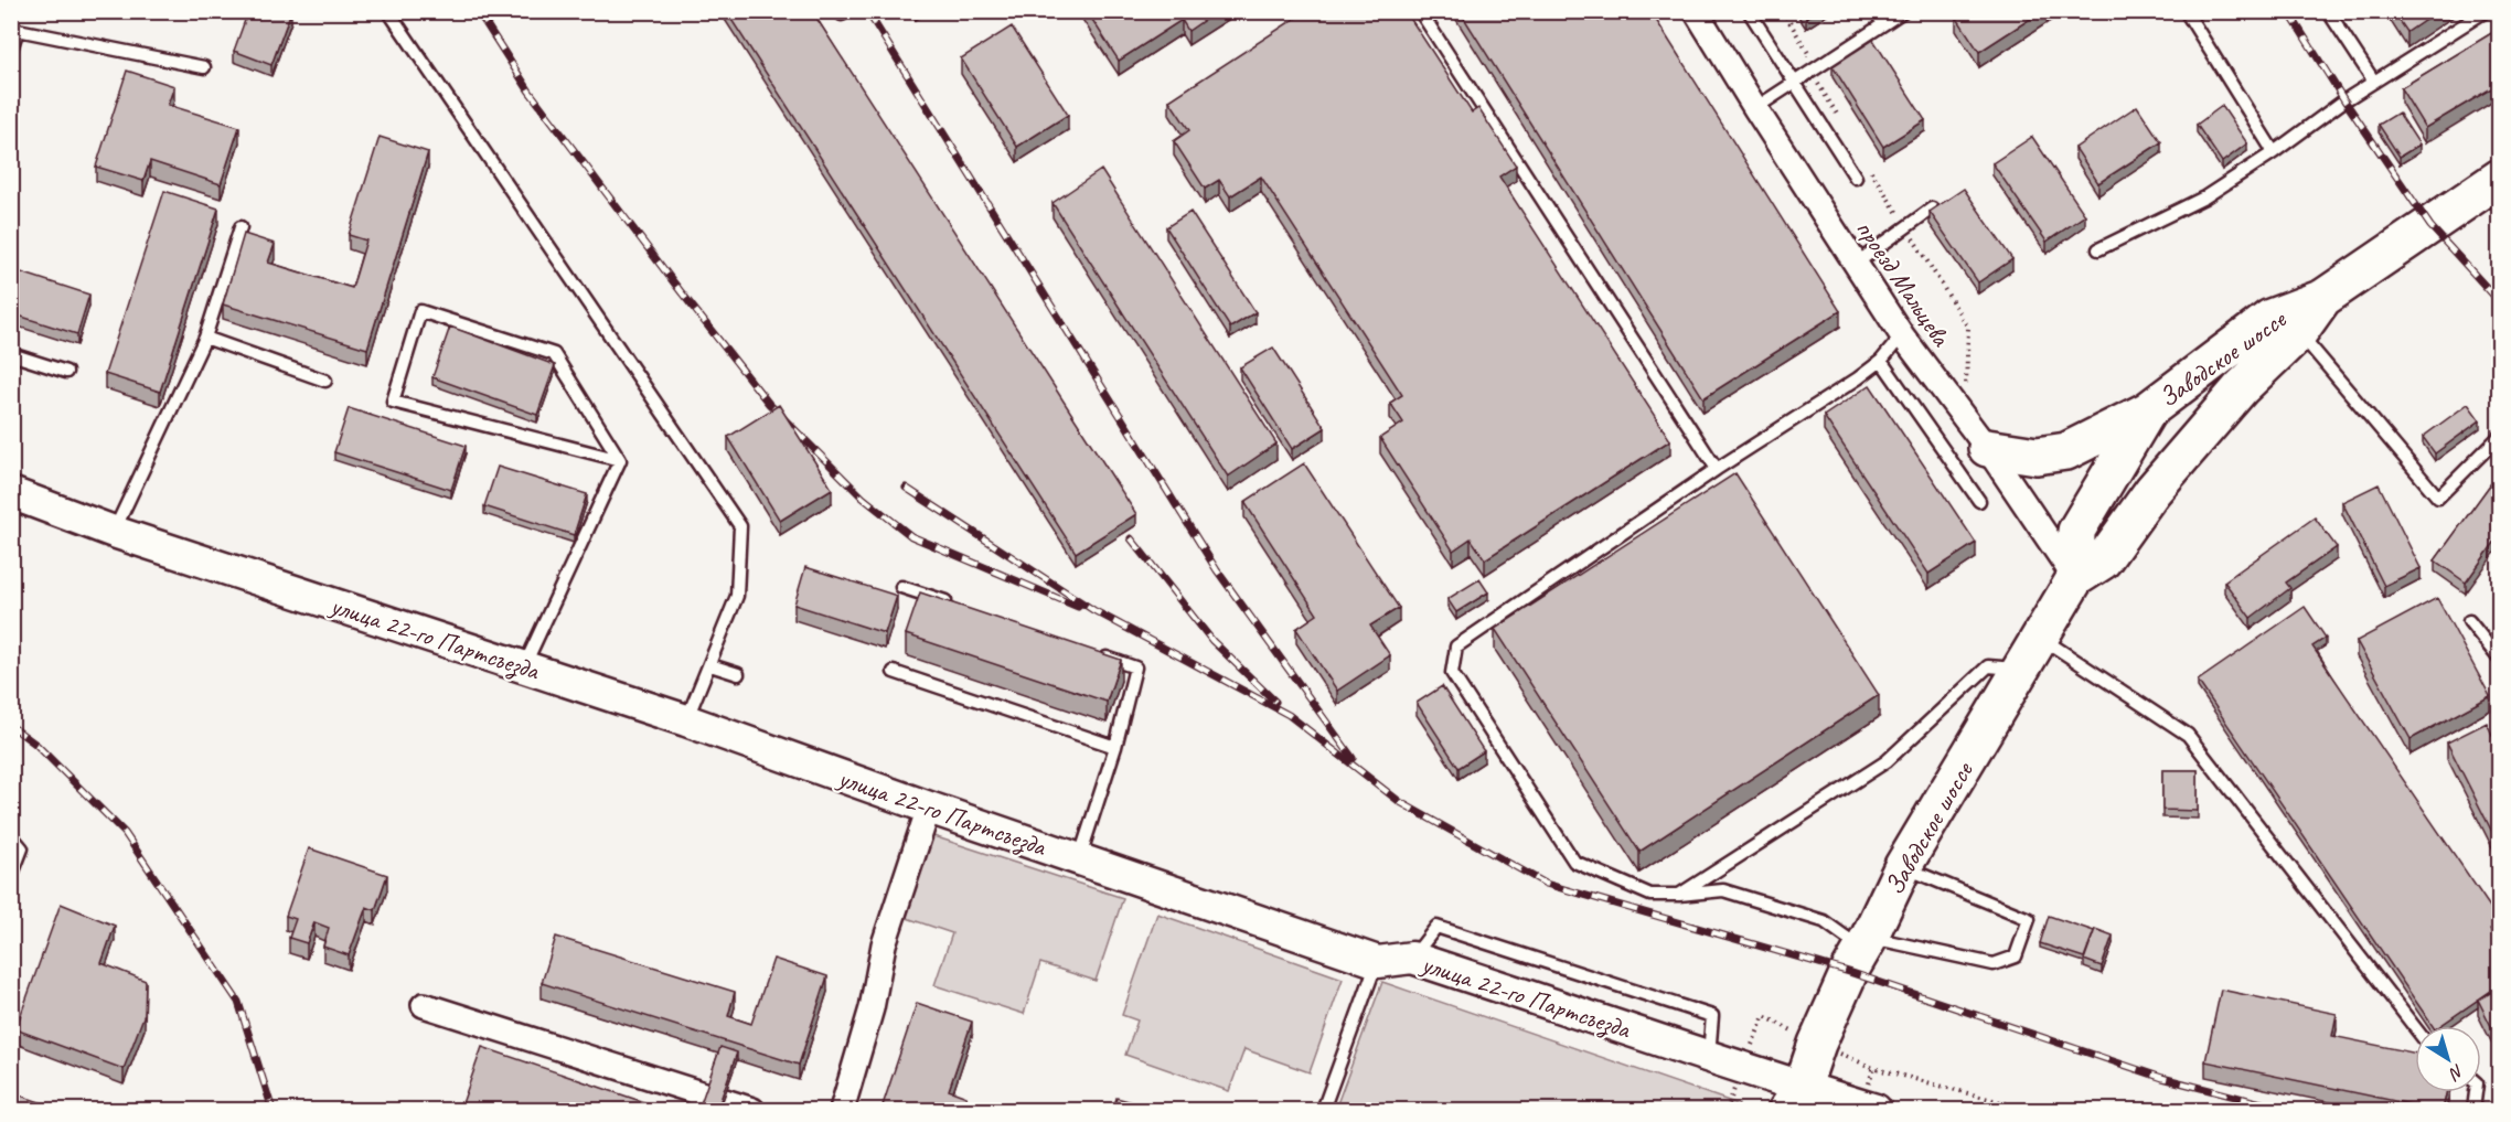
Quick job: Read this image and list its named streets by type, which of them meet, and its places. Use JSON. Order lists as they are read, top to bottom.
{
  "streets": {
    "main road": ["Заводское шоссе"],
    "street": ["проезд Мальцева", "улица 22-го Партсъезда"]
  },
  "crossings": [
    ["проезд Мальцева", "Заводское шоссе"],
    ["Заводское шоссе", "улица 22-го Партсъезда"]
  ],
  "north": "bottom right"
}
